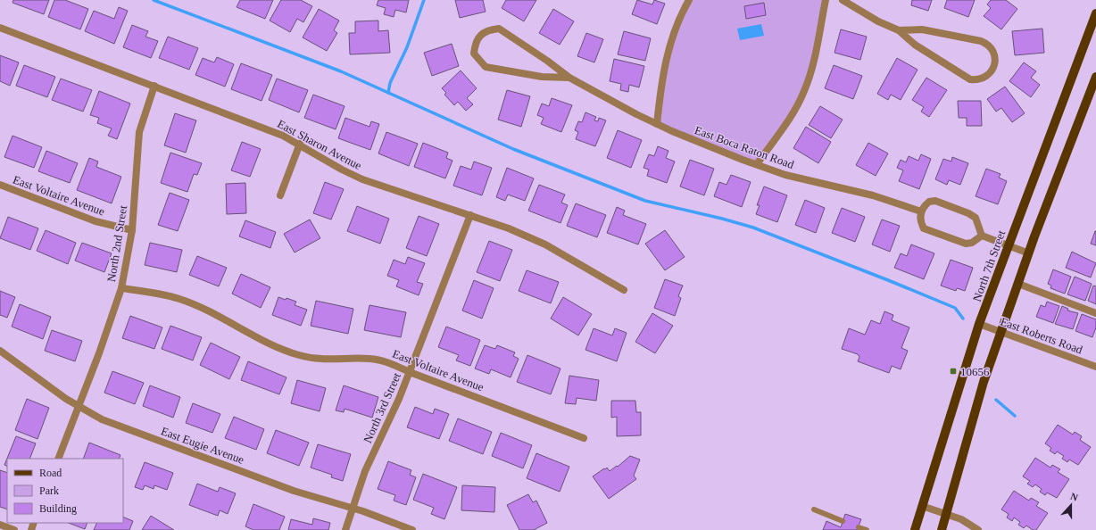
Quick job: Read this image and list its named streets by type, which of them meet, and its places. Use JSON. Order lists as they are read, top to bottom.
{
  "streets": {
    "main road": ["North 7th Street"],
    "street": [
      "East Sharon Avenue",
      "East Boca Raton Road",
      "East Voltaire Avenue",
      "North 2nd Street",
      "East Roberts Road",
      "North 3rd Street",
      "East Eugie Avenue"
    ]
  },
  "crossings": [
    ["East Sharon Avenue", "North 2nd Street"],
    ["East Sharon Avenue", "North 3rd Street"],
    ["East Voltaire Avenue", "North 2nd Street"],
    ["East Voltaire Avenue", "North 3rd Street"],
    ["North 2nd Street", "East Eugie Avenue"],
    ["North 7th Street", "East Roberts Road"],
    ["North 3rd Street", "East Eugie Avenue"]
  ],
  "places": {
    "transit": ["10656"]
  },
  "legend": ["Road", "Park", "Building"],
  "north": "top"
}
